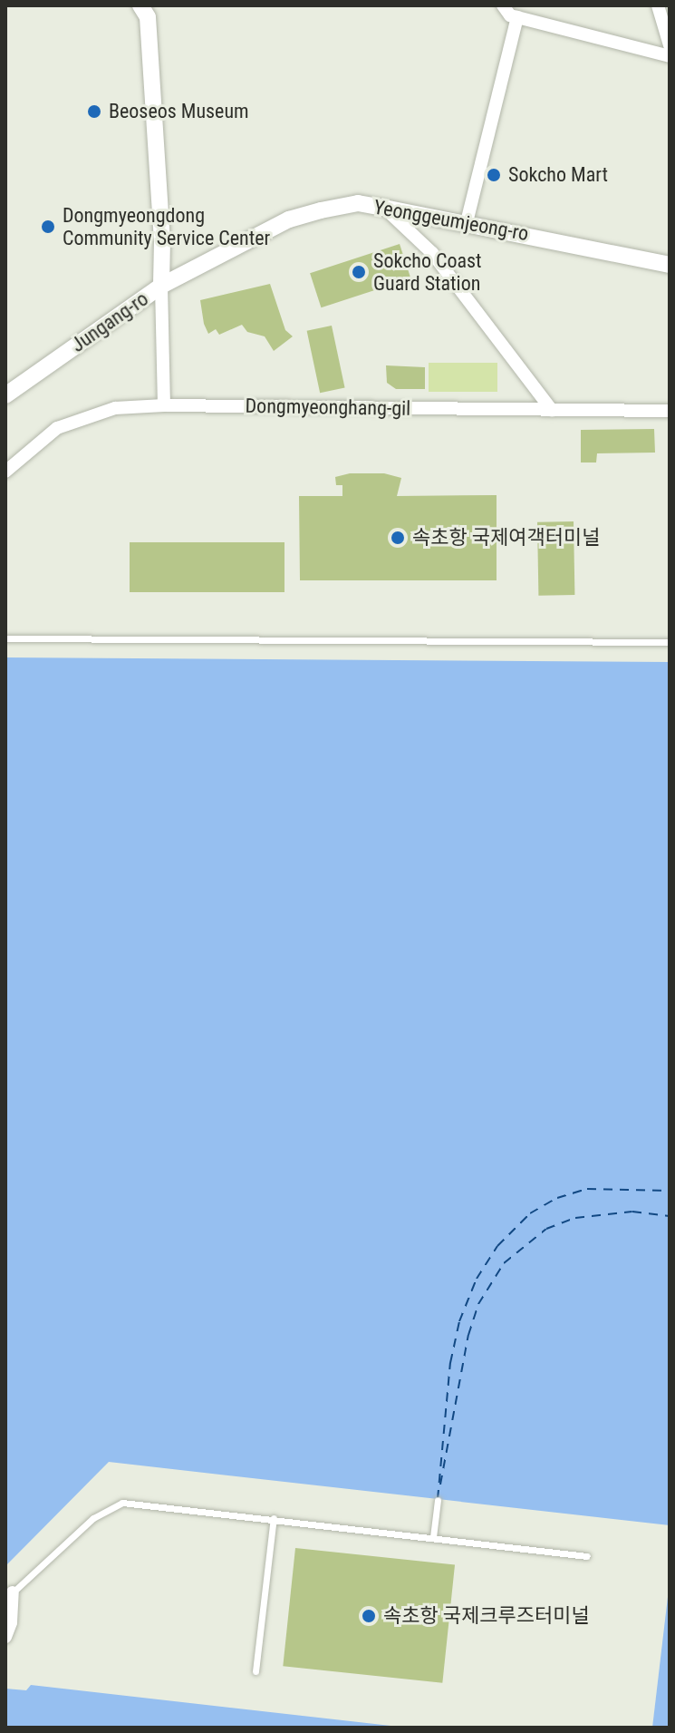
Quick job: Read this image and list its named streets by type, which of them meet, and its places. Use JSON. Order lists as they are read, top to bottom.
{
  "streets": {
    "street": ["Yeonggeumjeong-ro", "Jungang-ro", "Dongmyeonghang-gil"]
  },
  "crossings": [
    ["Yeonggeumjeong-ro", "Jungang-ro"]
  ],
  "places": [
    "Beoseos Museum",
    "Sokcho Mart",
    "Dongmyeongdong Community Service Center",
    "Sokcho Coast Guard Station",
    "속초항 국제여객터미널",
    "속초항 국제크루즈터미널"
  ]
}
